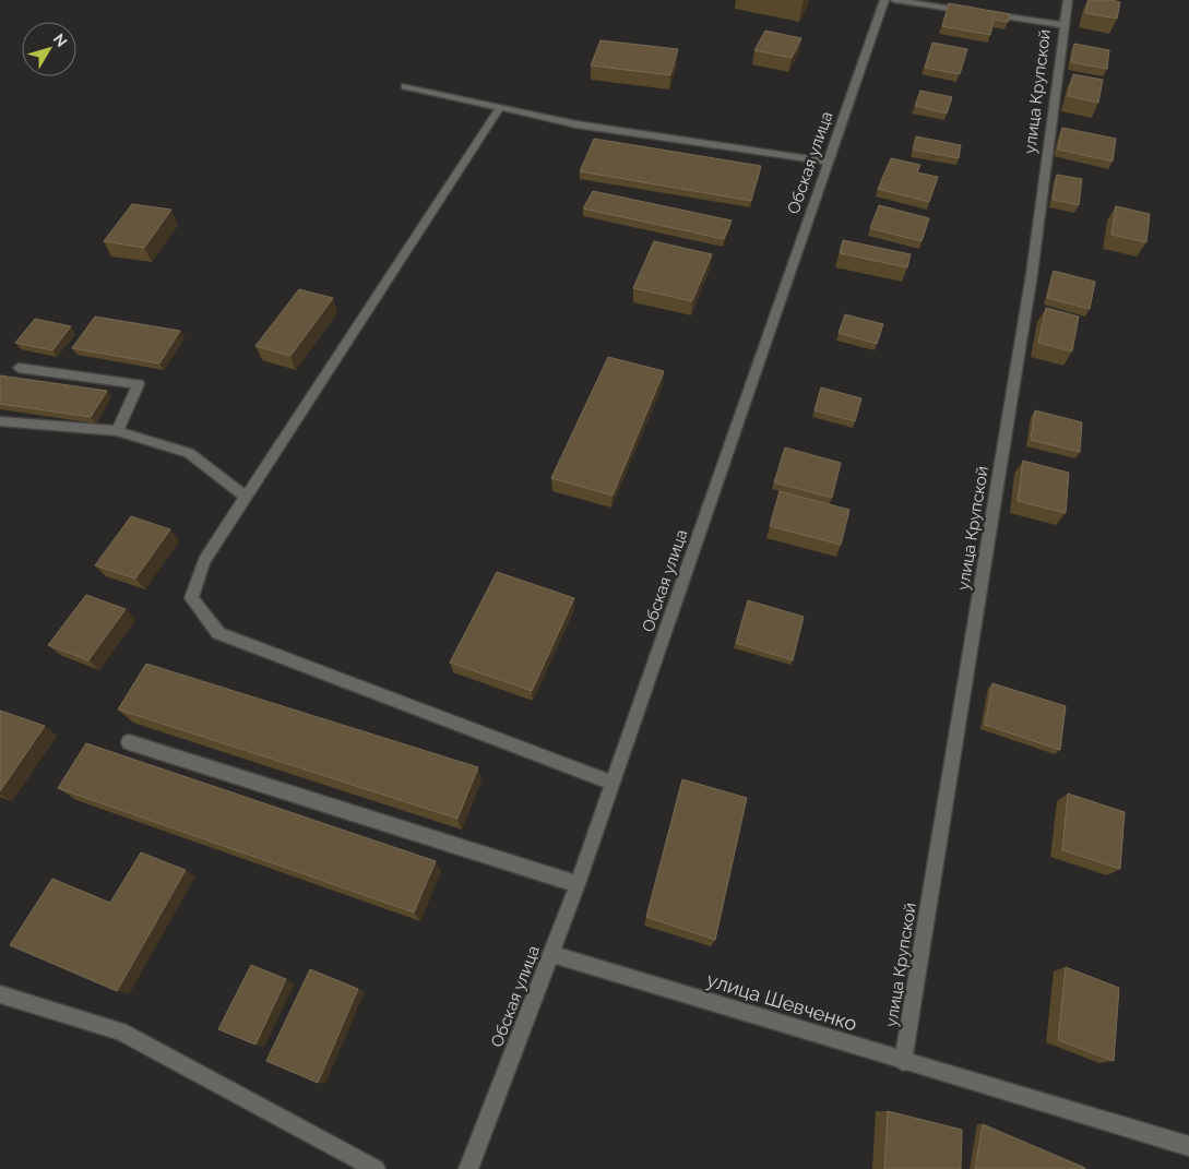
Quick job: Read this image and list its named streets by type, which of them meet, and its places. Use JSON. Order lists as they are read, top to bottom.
{
  "streets": {
    "street": ["улица Крупской", "Обская улица", "улица Шевченко"]
  },
  "crossings": [
    ["улица Крупской", "улица Шевченко"],
    ["Обская улица", "улица Шевченко"]
  ],
  "north": "top right"
}
